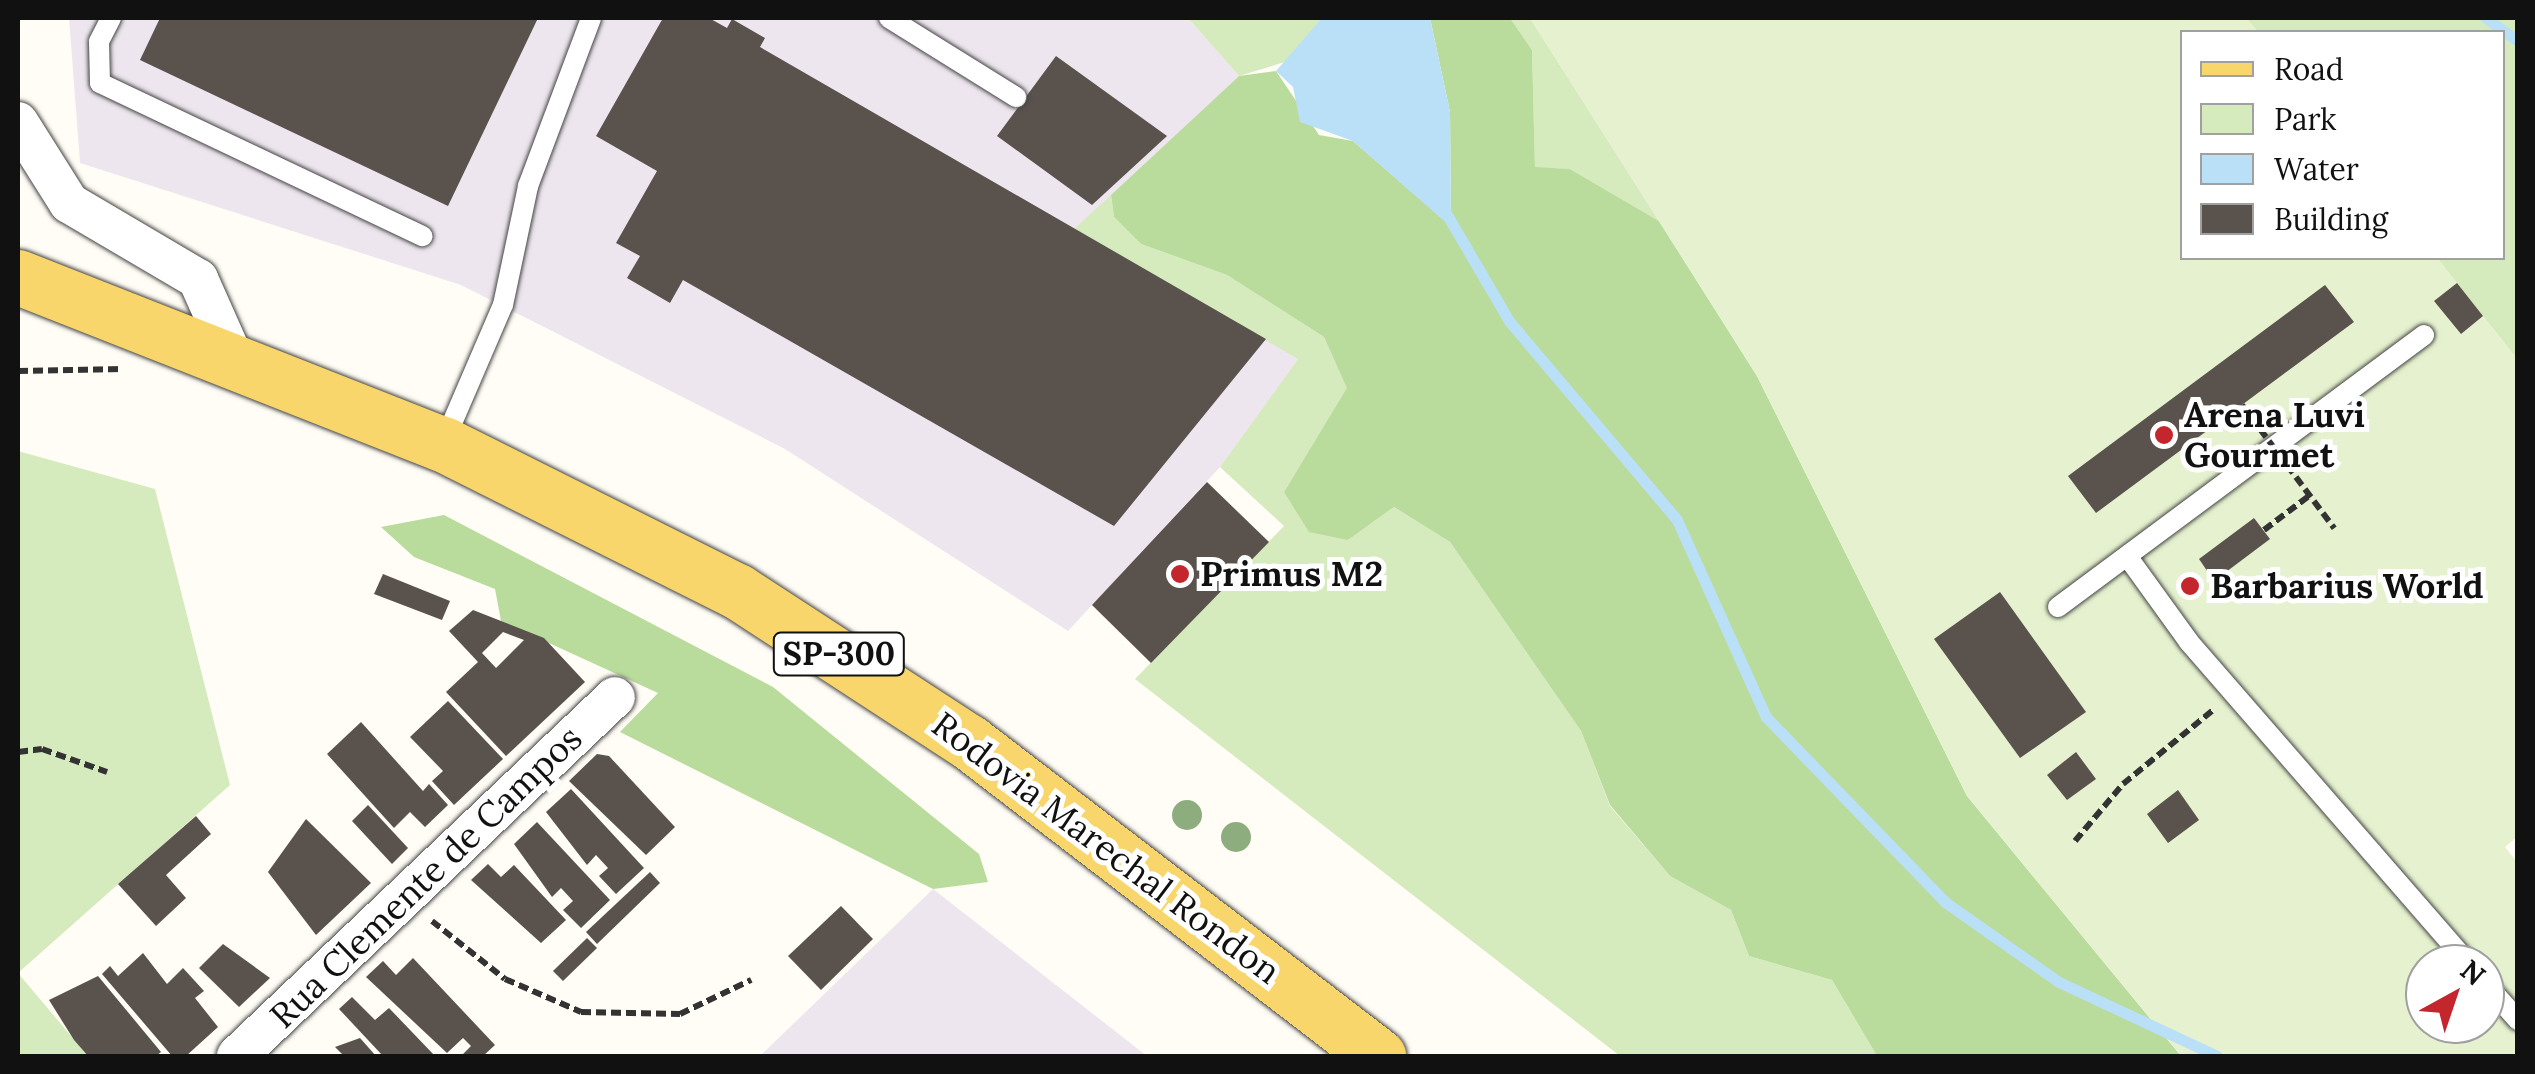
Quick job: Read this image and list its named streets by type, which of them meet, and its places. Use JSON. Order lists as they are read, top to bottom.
{
  "streets": {
    "main road": ["SP-300", "Rodovia Marechal Rondon"],
    "street": ["Rua Clemente de Campos"]
  },
  "places": ["Arena Luvi Gourmet", "Primus M2", "Barbarius World"],
  "legend": [
    "Road",
    "Park",
    "Water",
    "Building"
  ],
  "north": "top right"
}
